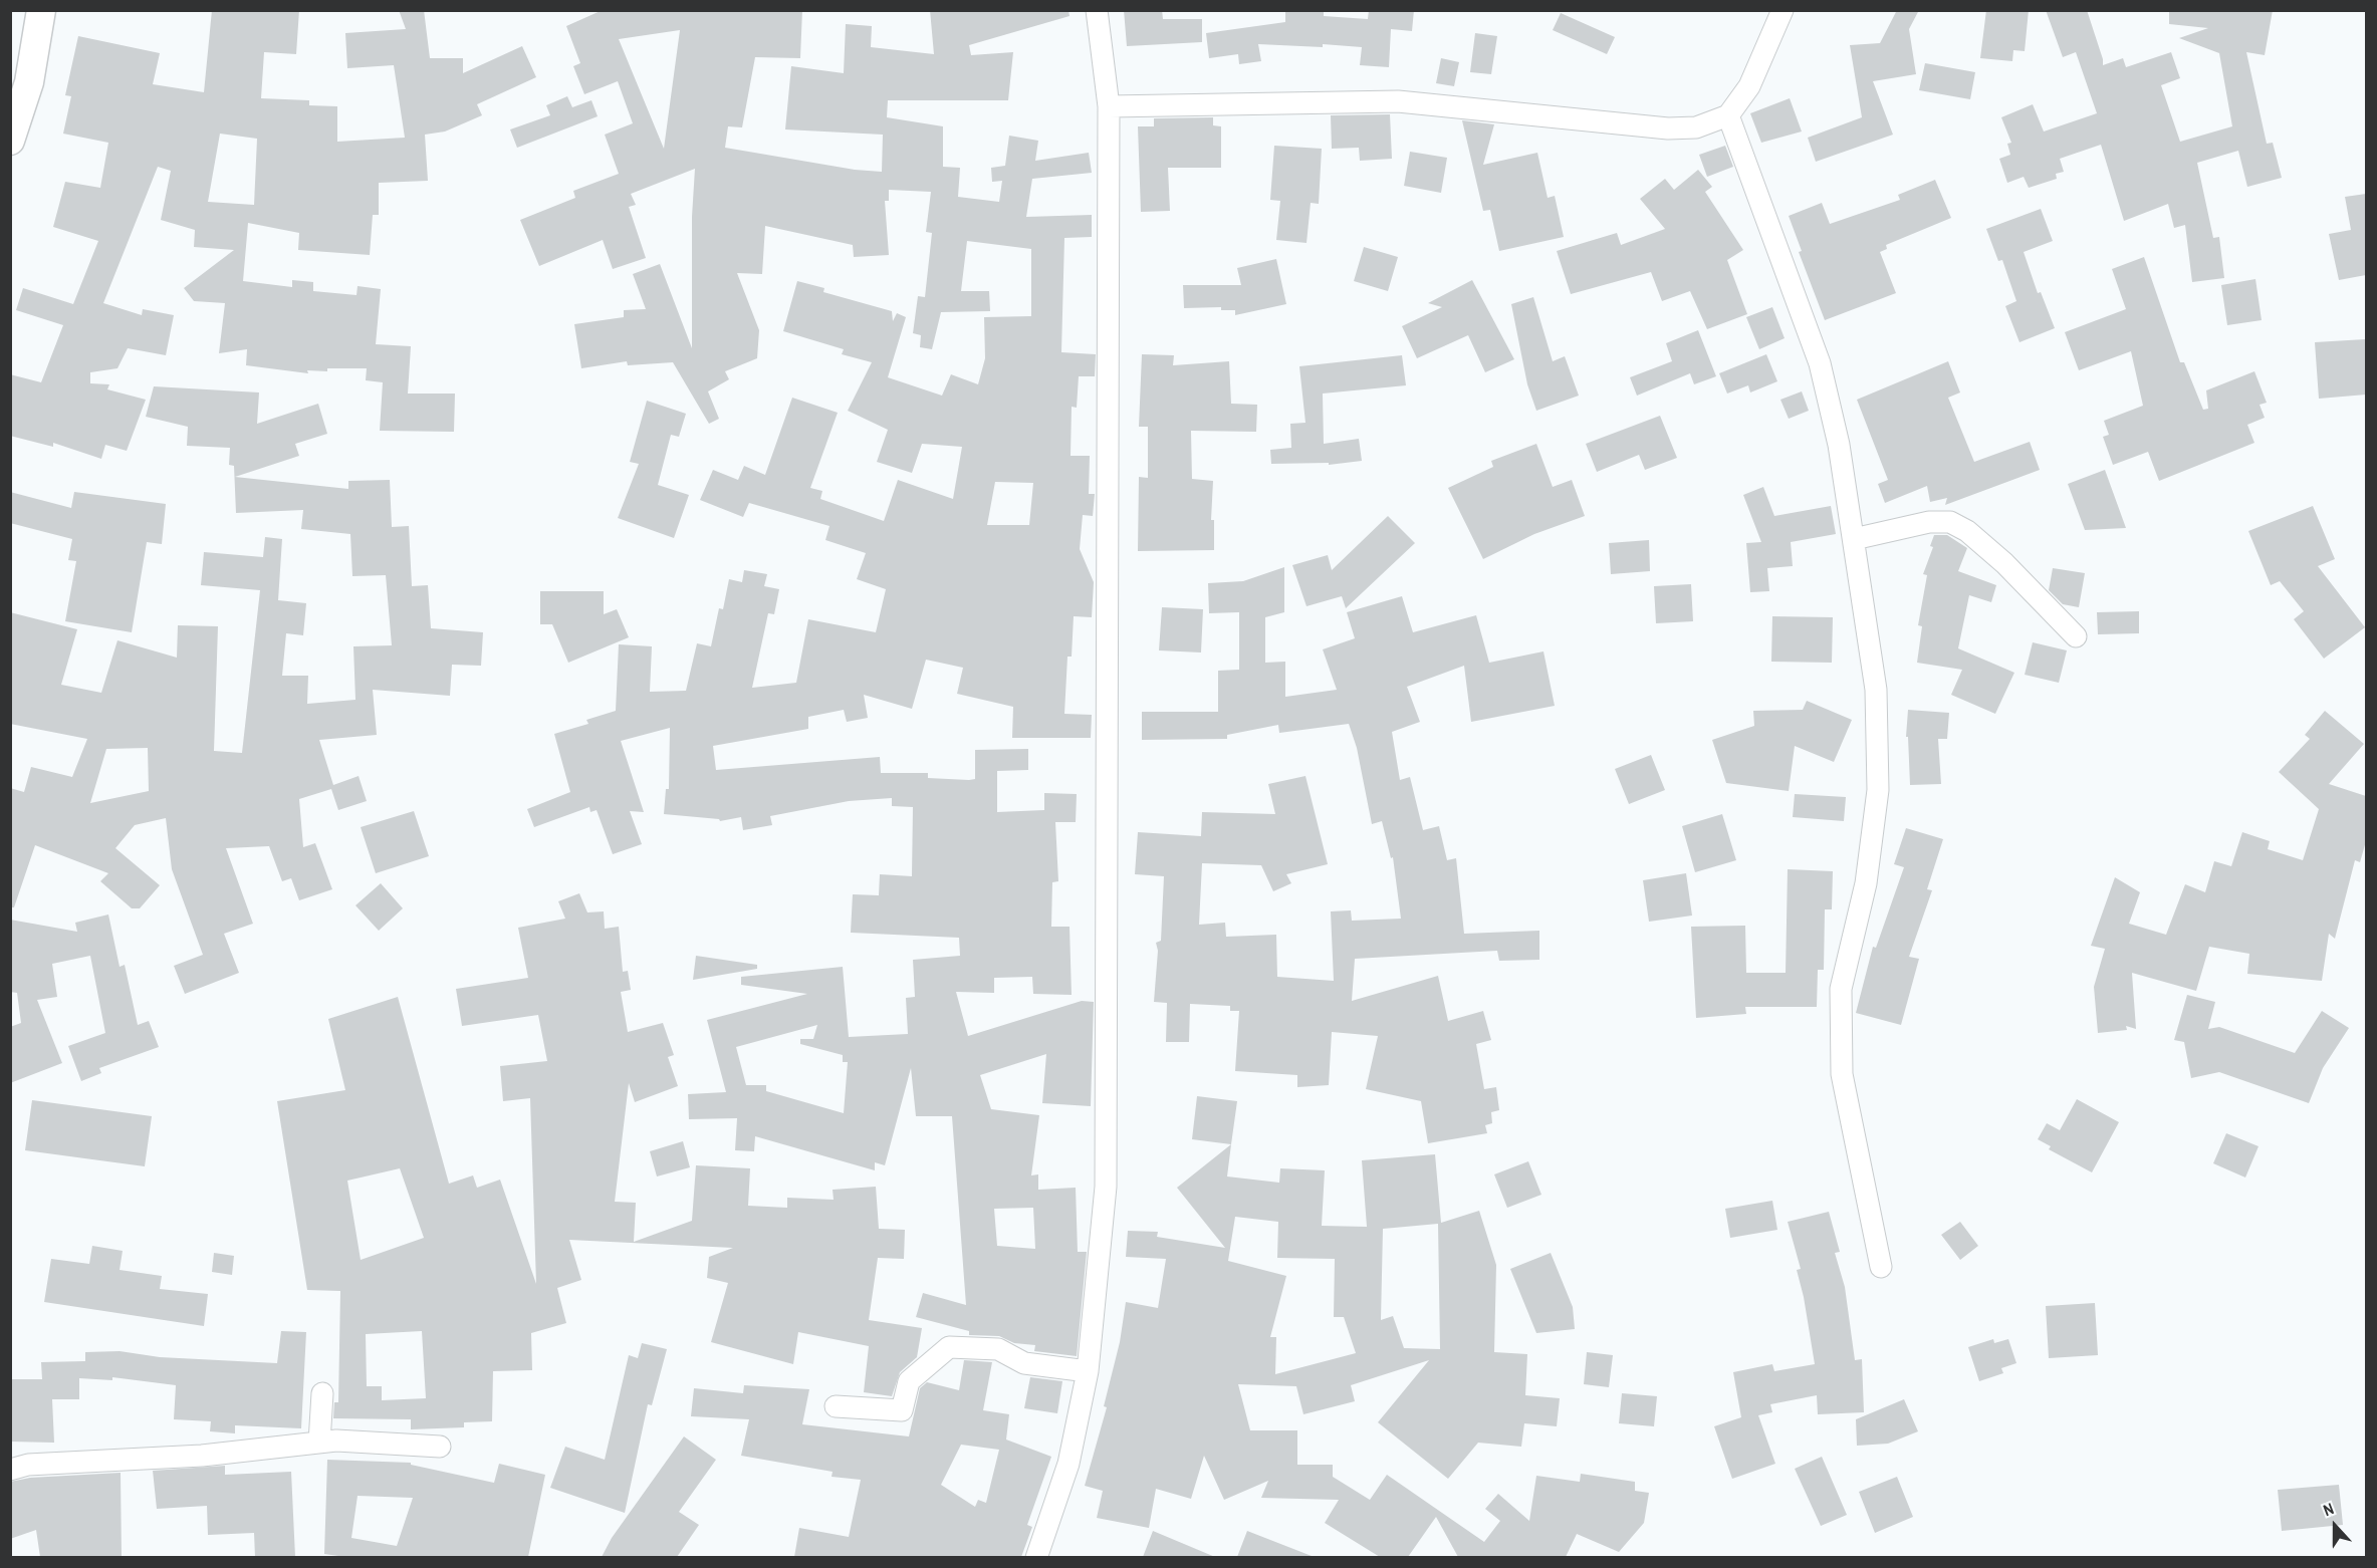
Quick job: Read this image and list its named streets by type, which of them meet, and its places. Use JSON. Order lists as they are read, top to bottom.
{
  "north": "top"
}
